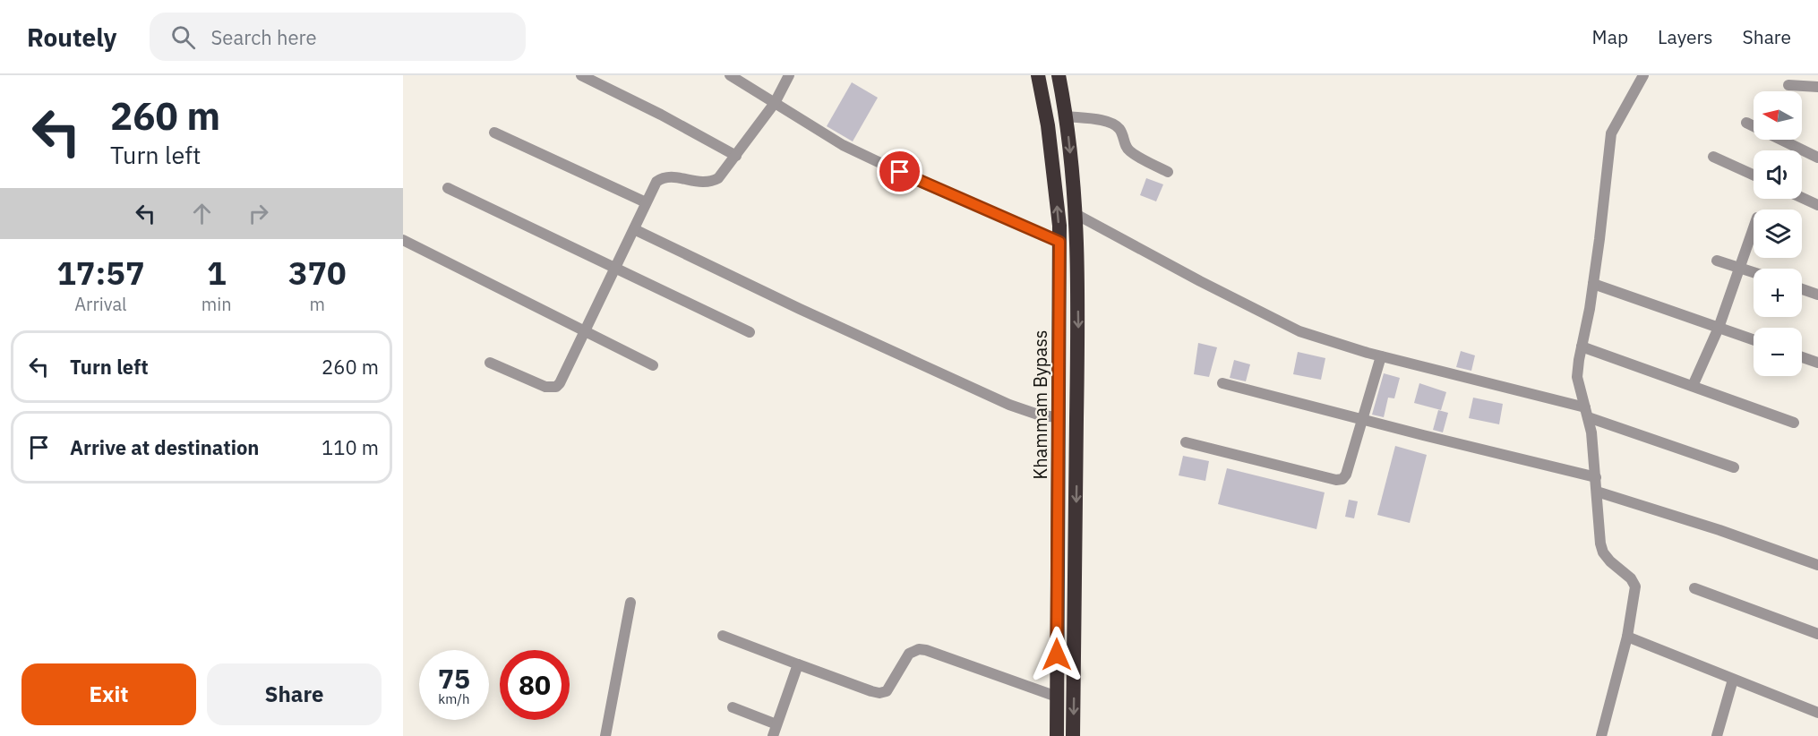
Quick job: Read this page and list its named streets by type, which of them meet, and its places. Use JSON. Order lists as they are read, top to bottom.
{
  "streets": {
    "highway": ["Khammam Bypass"]
  },
  "north": "left",
  "page": {
    "header": "Routely",
    "search": "Search here",
    "nav": ["Map", "Layers", "Share"],
    "turn": ["260 m", "Turn left"],
    "map_buttons": ["+", "−"],
    "eta": [
      "17:57",
      "Arrival",
      "1",
      "min",
      "370",
      "m"
    ],
    "list": [
      {
        "name": "Turn left",
        "value": "260 m"
      },
      {
        "name": "Arrive at destination",
        "value": "110 m"
      }
    ],
    "speed": "75 km/h",
    "limit": "80",
    "buttons": ["Exit", "Share"]
  }
}
